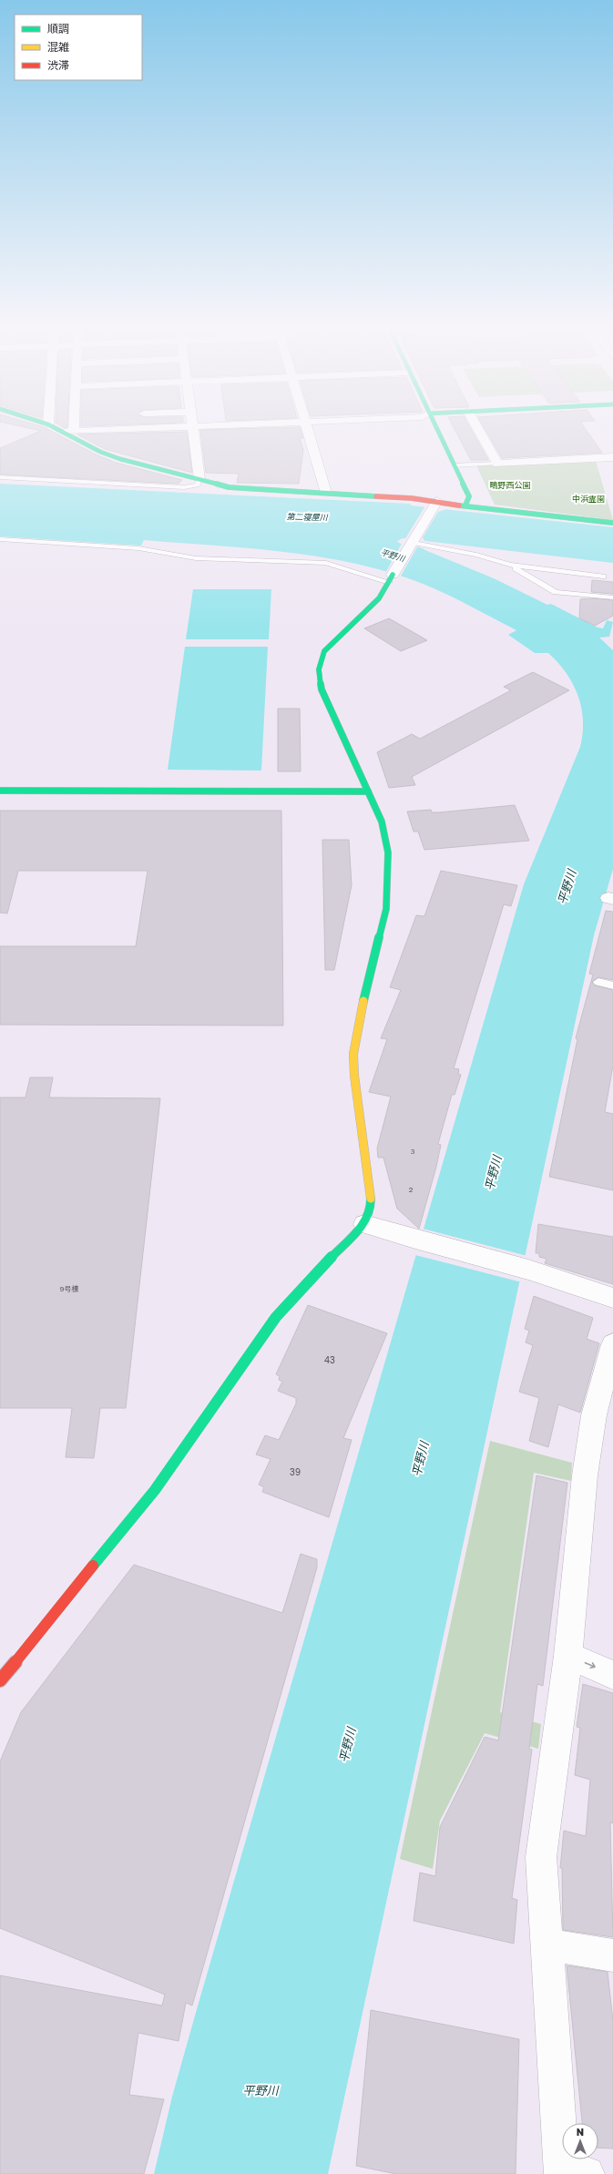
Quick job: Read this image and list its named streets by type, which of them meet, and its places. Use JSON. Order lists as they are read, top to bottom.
{
  "water": ["第二寝屋川", "平野川"],
  "parks": ["鴫野西公園", "中浜霊園"],
  "house_numbers": [
    "3",
    "2",
    "9号棟",
    "43",
    "39"
  ],
  "legend": ["順調", "混雑", "渋滞"],
  "north": "top"
}
